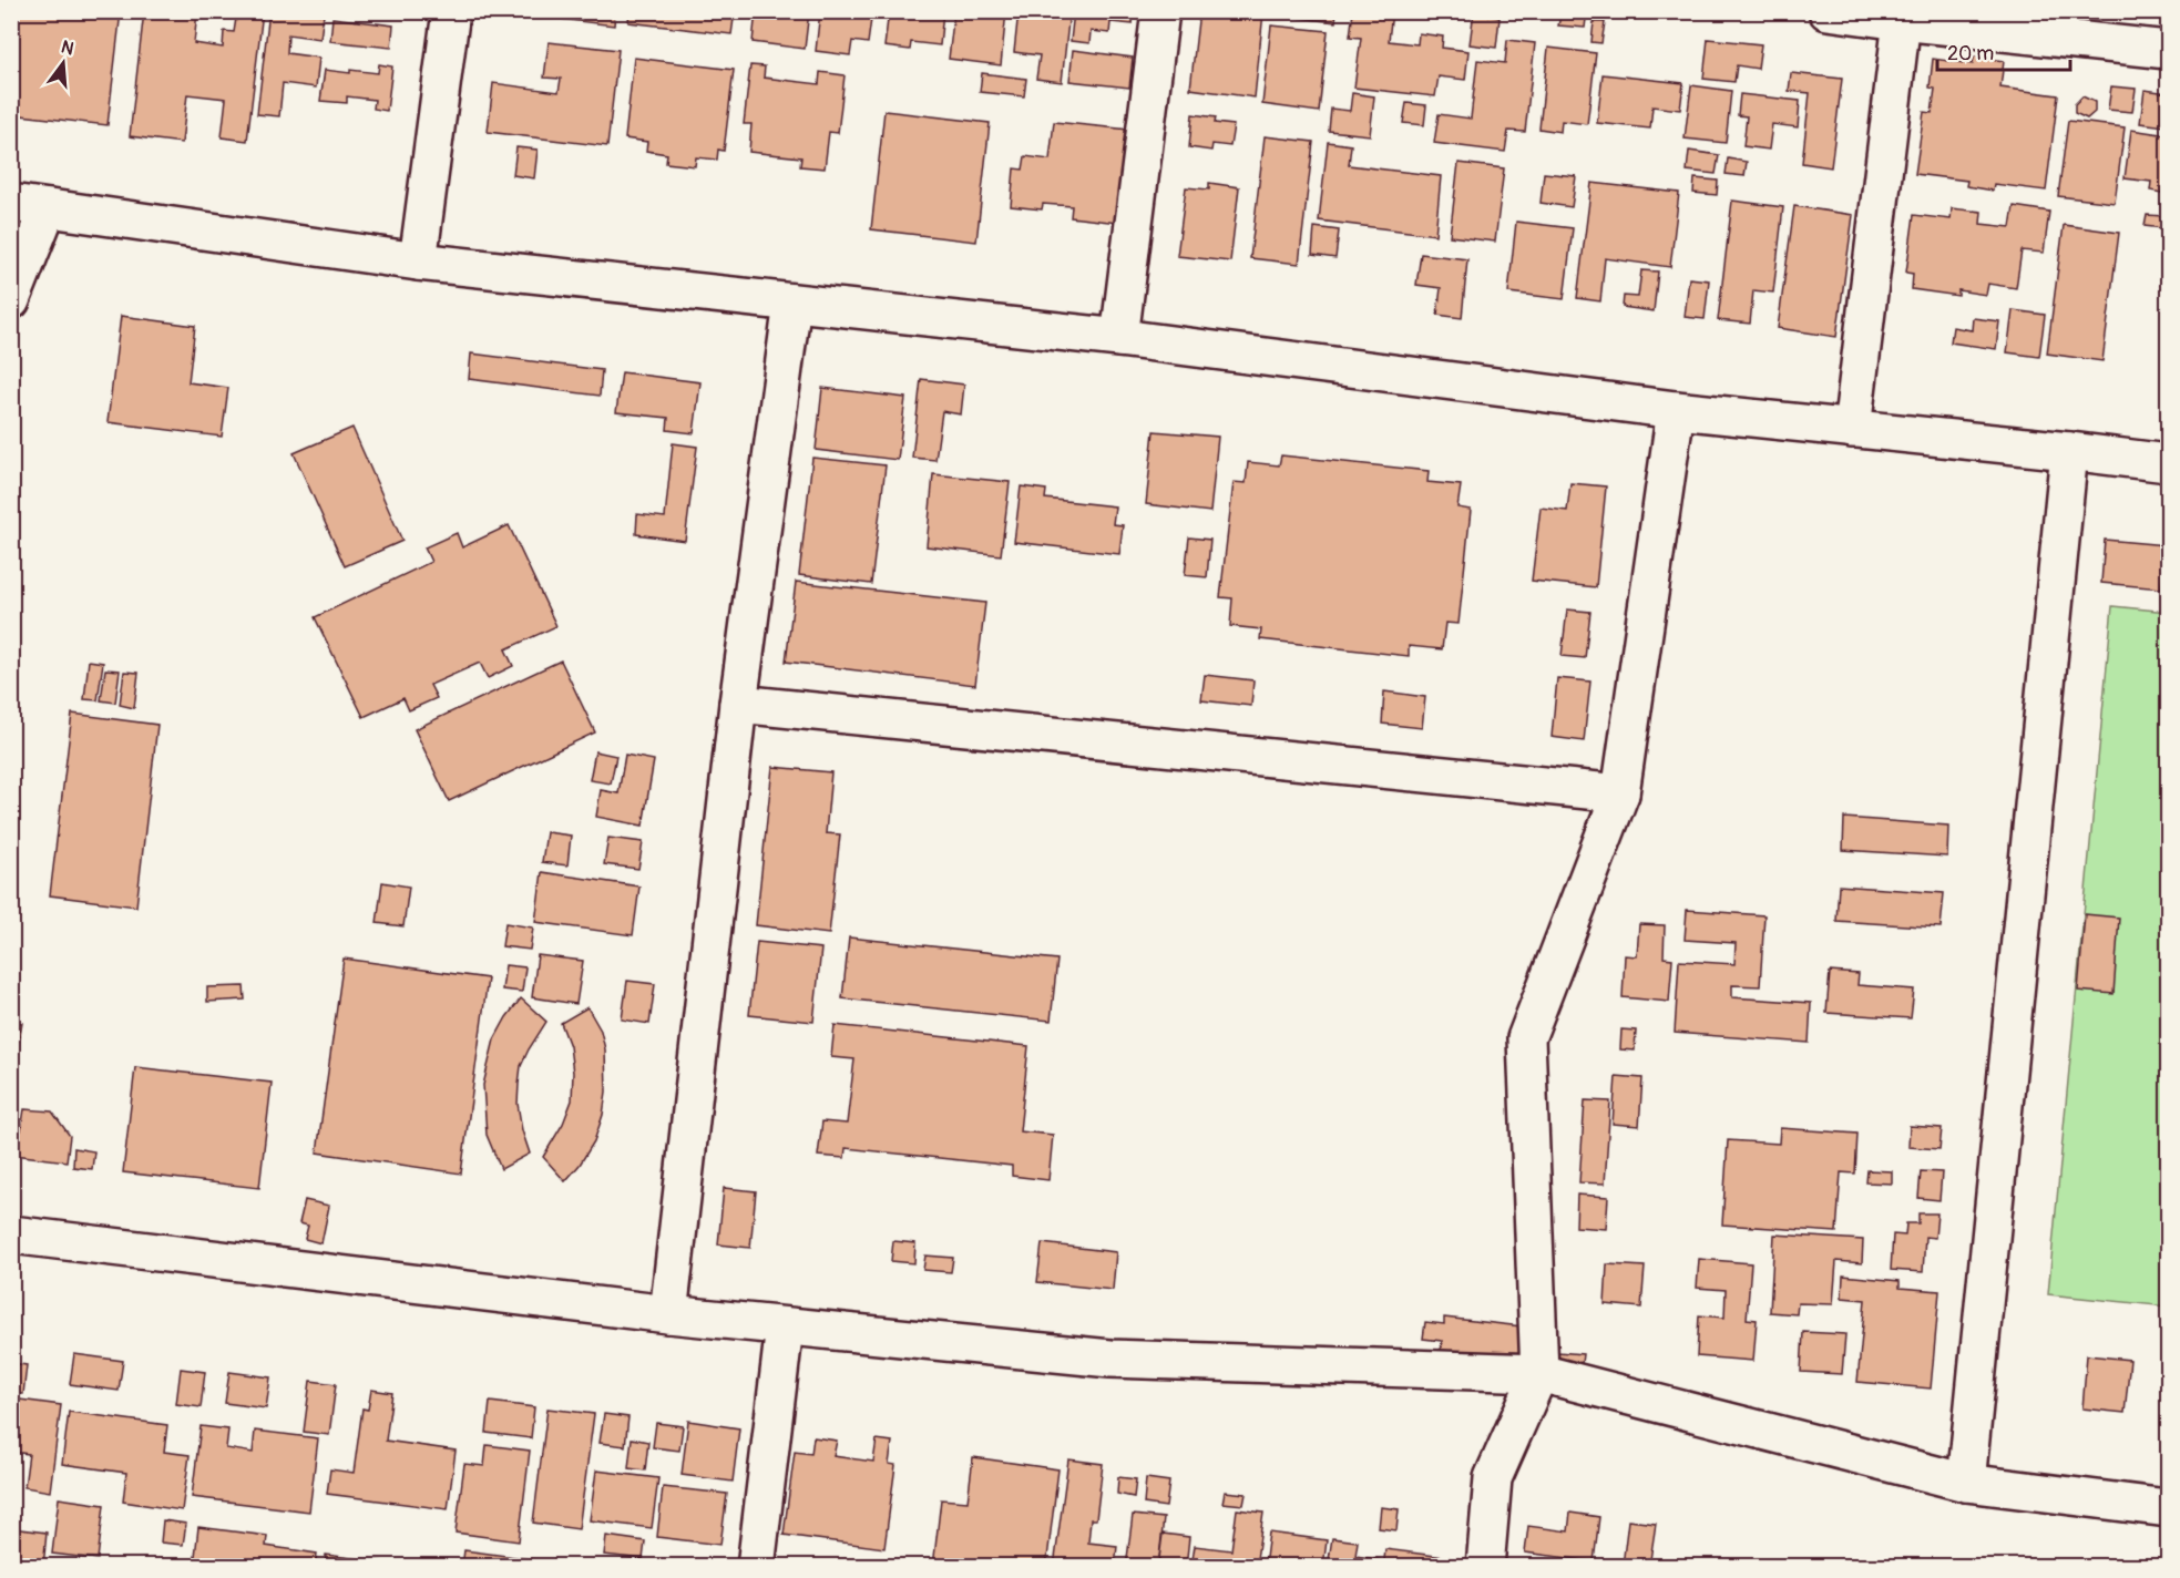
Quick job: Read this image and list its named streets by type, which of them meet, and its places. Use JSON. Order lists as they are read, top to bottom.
{
  "scale_bar": "20 m",
  "north": "top"
}
